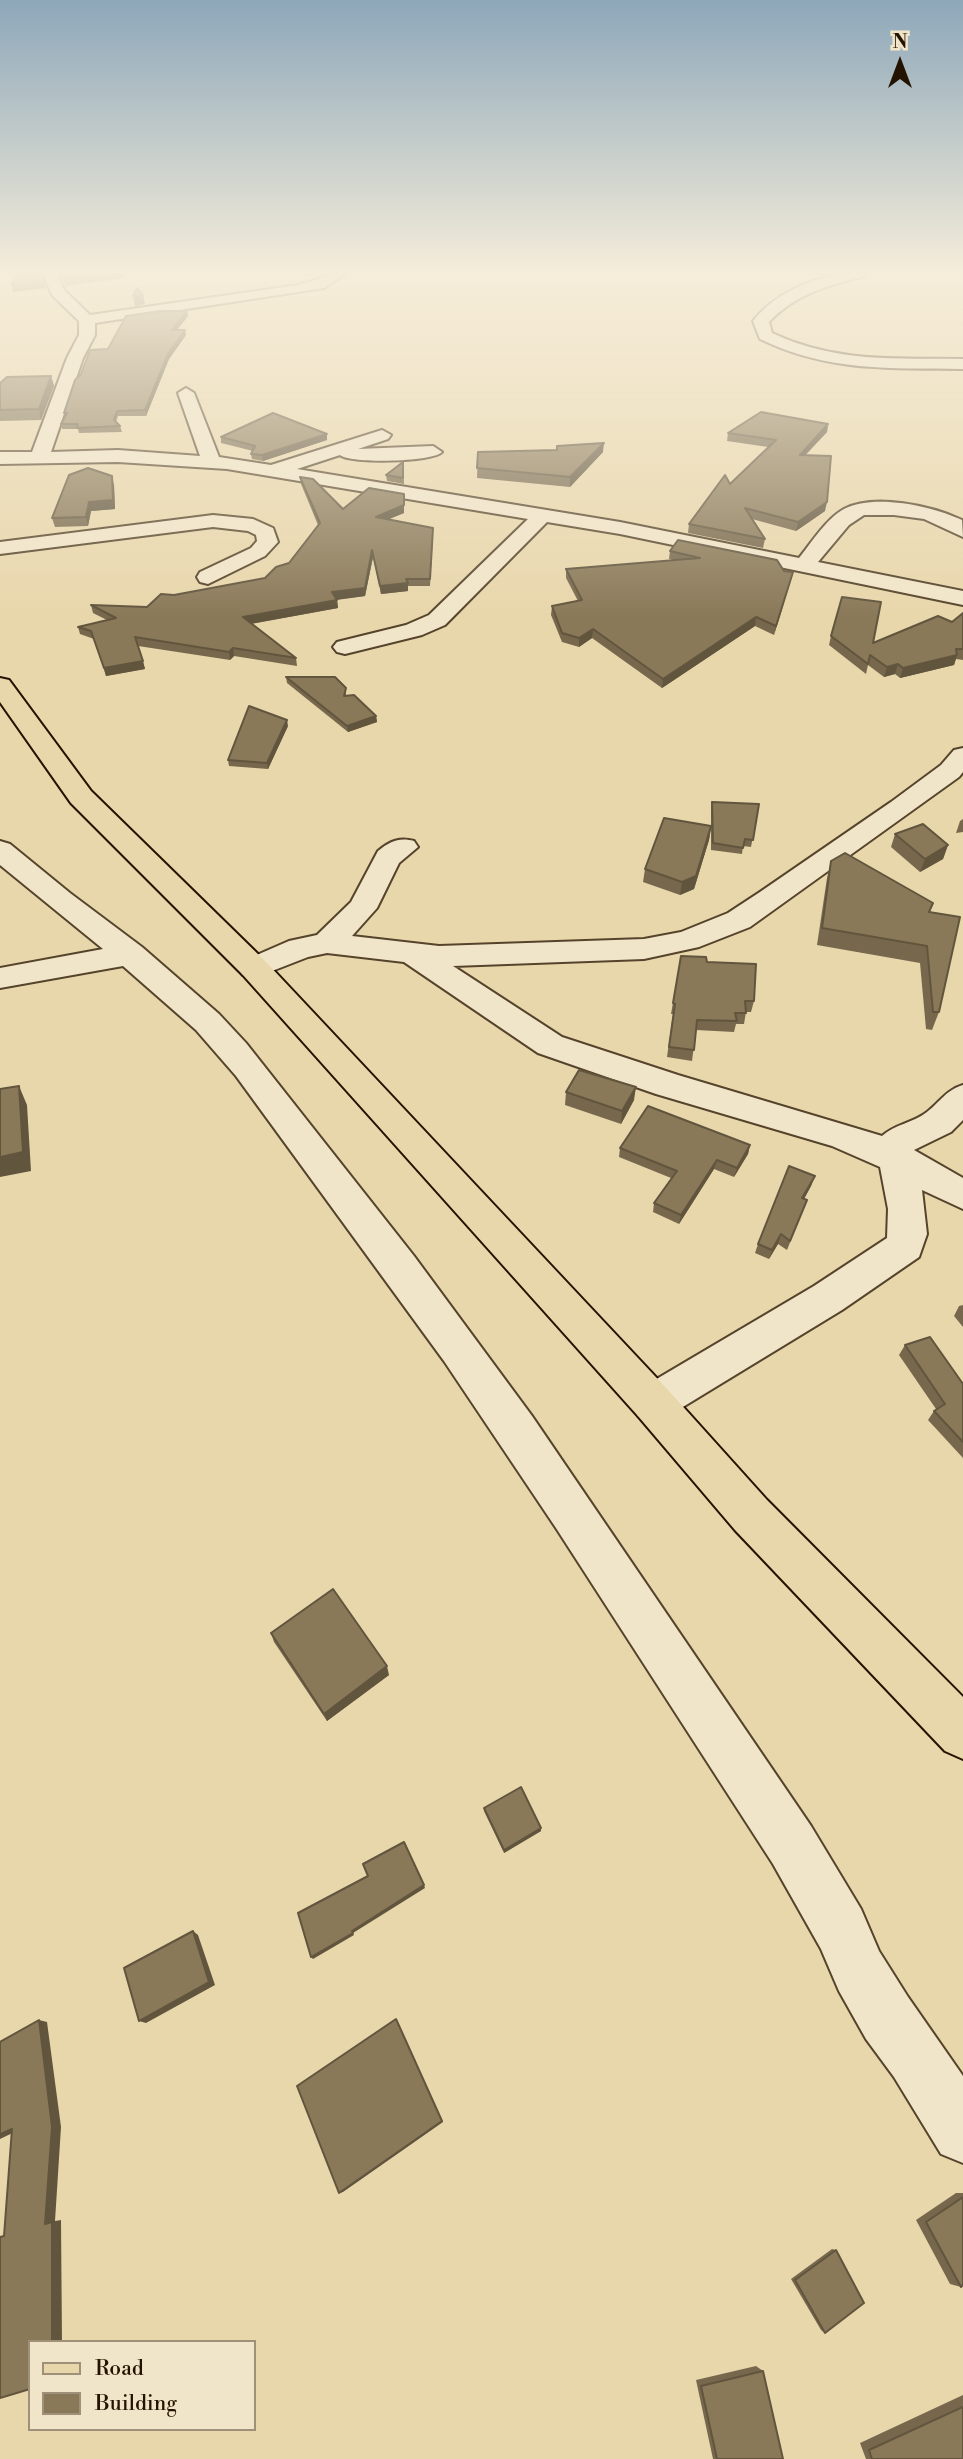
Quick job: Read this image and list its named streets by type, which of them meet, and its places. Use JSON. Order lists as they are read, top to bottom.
{
  "legend": ["Road", "Building"],
  "north": "top"
}
